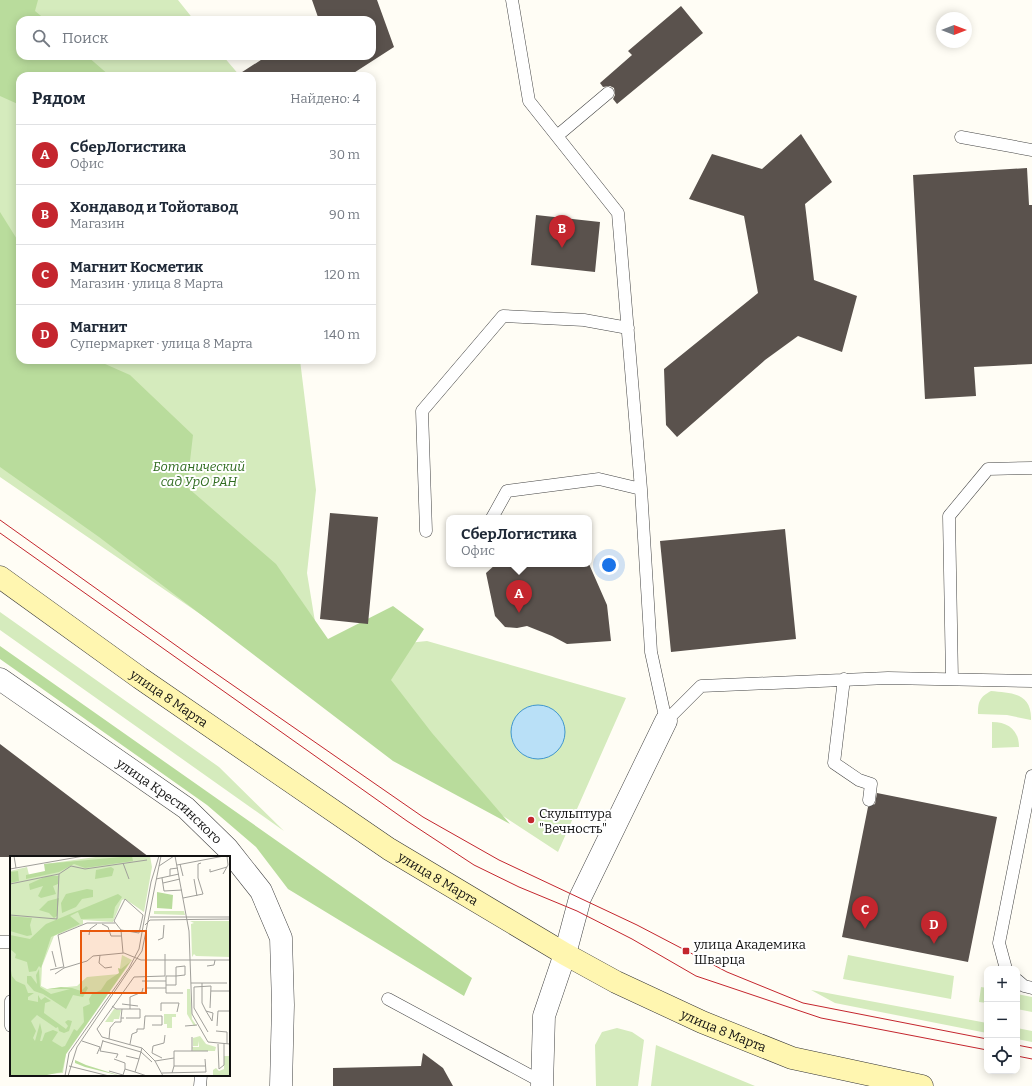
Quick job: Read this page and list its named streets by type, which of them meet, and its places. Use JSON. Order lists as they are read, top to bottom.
{
  "streets": {
    "main road": ["улица 8 Марта"],
    "street": ["улица Крестинского"]
  },
  "parks": ["Ботанический сад УрО РАН"],
  "places": {
    "other": ["Скульптура \"Вечность\""],
    "transit": ["улица Академика Шварца"]
  },
  "north": "right",
  "page": {
    "search": "Поиск",
    "heading": ["Рядом", "Найдено: 4"],
    "list": [
      {
        "mark": "A",
        "name": "СберЛогистика",
        "note": "Офис",
        "value": "30 m"
      },
      {
        "mark": "B",
        "name": "Хондавод и Тойотавод",
        "note": "Магазин",
        "value": "90 m"
      },
      {
        "mark": "C",
        "name": "Магнит Косметик",
        "note": "Магазин · улица 8 Марта",
        "value": "120 m"
      },
      {
        "mark": "D",
        "name": "Магнит",
        "note": "Супермаркет · улица 8 Марта",
        "value": "140 m"
      }
    ],
    "pins": [
      "B",
      "A",
      "C",
      "D"
    ],
    "popup": ["СберЛогистика", "Офис"],
    "map_buttons": ["+", "−"]
  }
}
